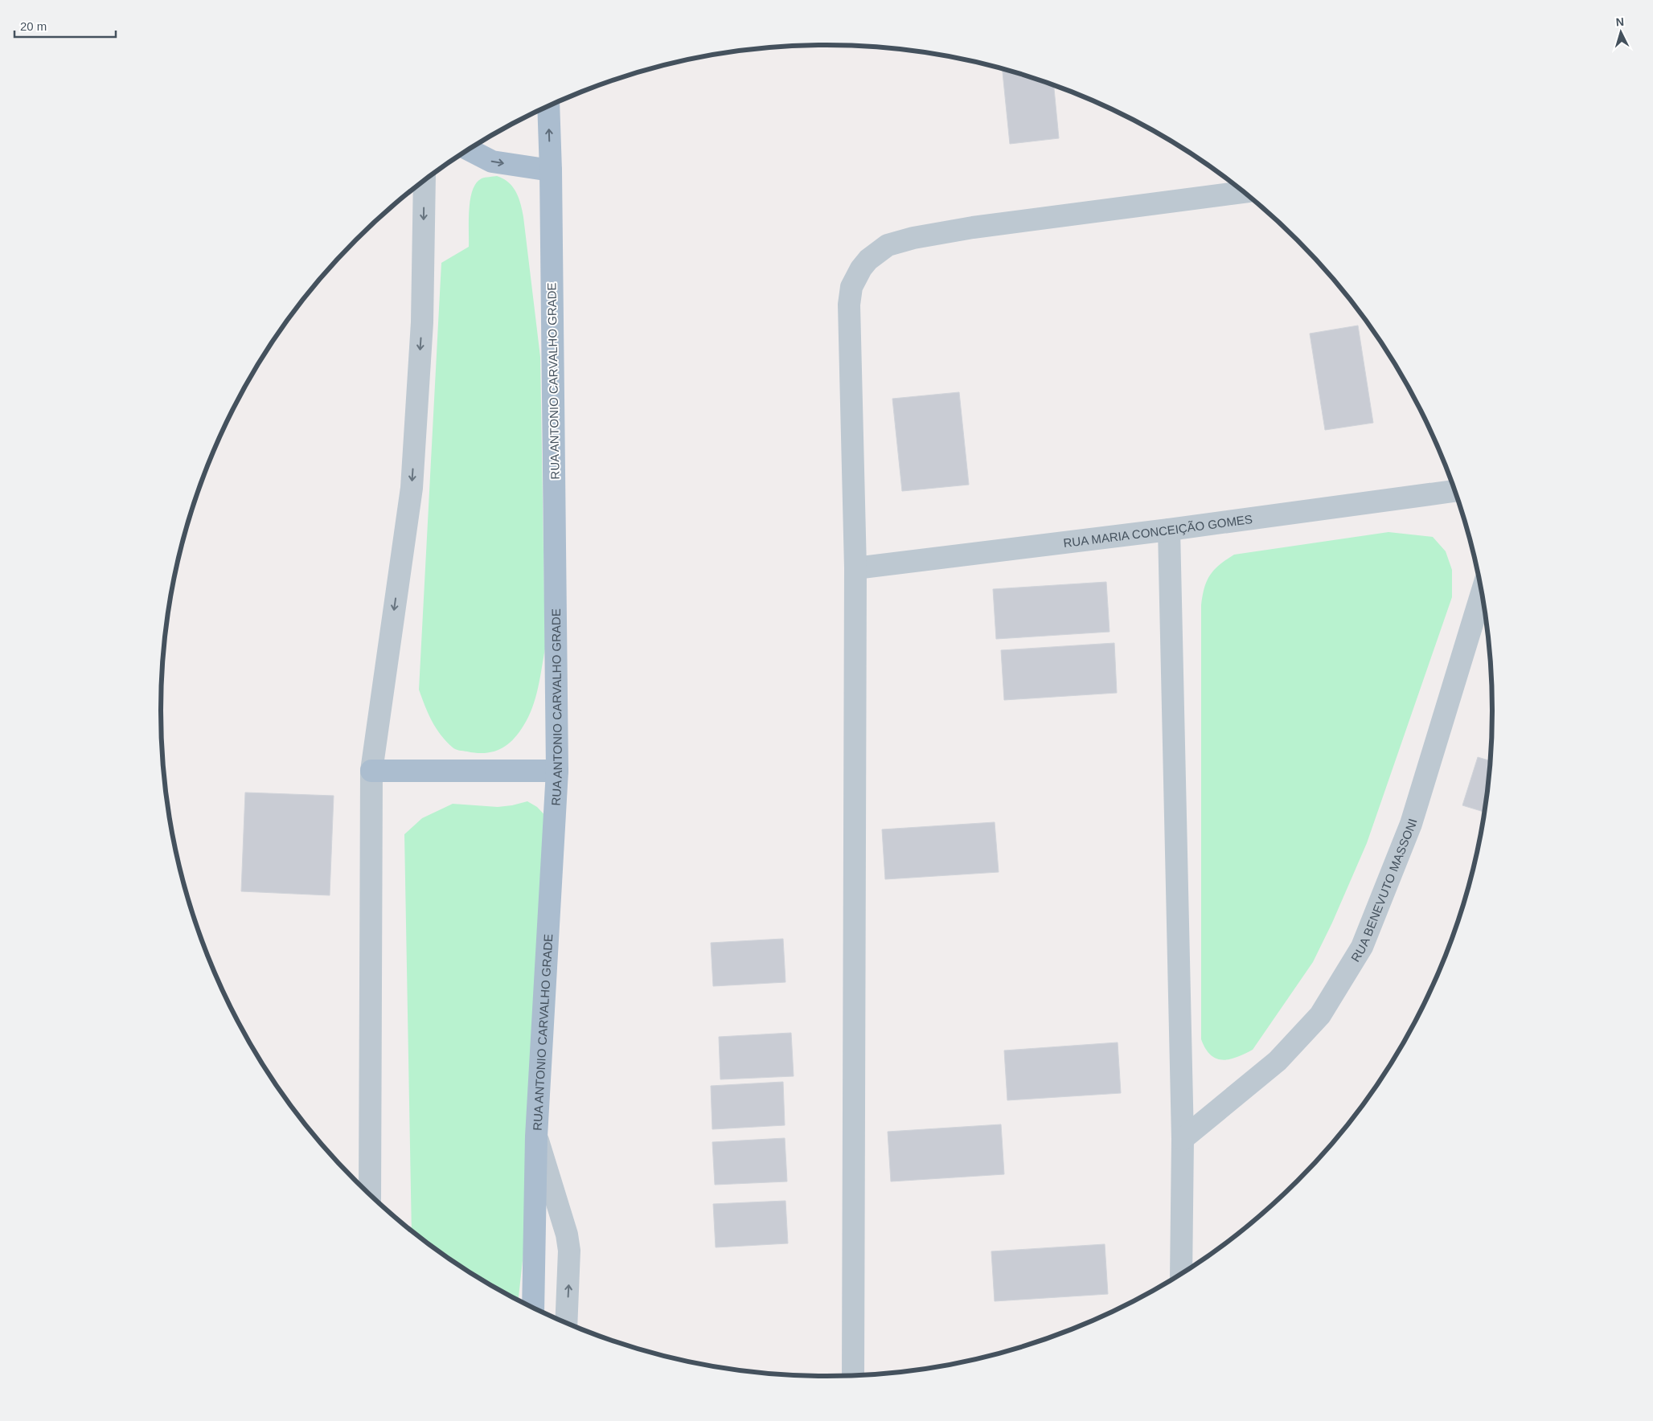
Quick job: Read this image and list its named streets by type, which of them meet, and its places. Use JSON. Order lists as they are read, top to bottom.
{
  "streets": {
    "main road": ["RUA ANTONIO CARVALHO GRADE"],
    "street": ["RUA MARIA CONCEIÇÃO GOMES", "RUA BENEVUTO MASSONI"]
  },
  "scale_bar": "20 m",
  "north": "top"
}
